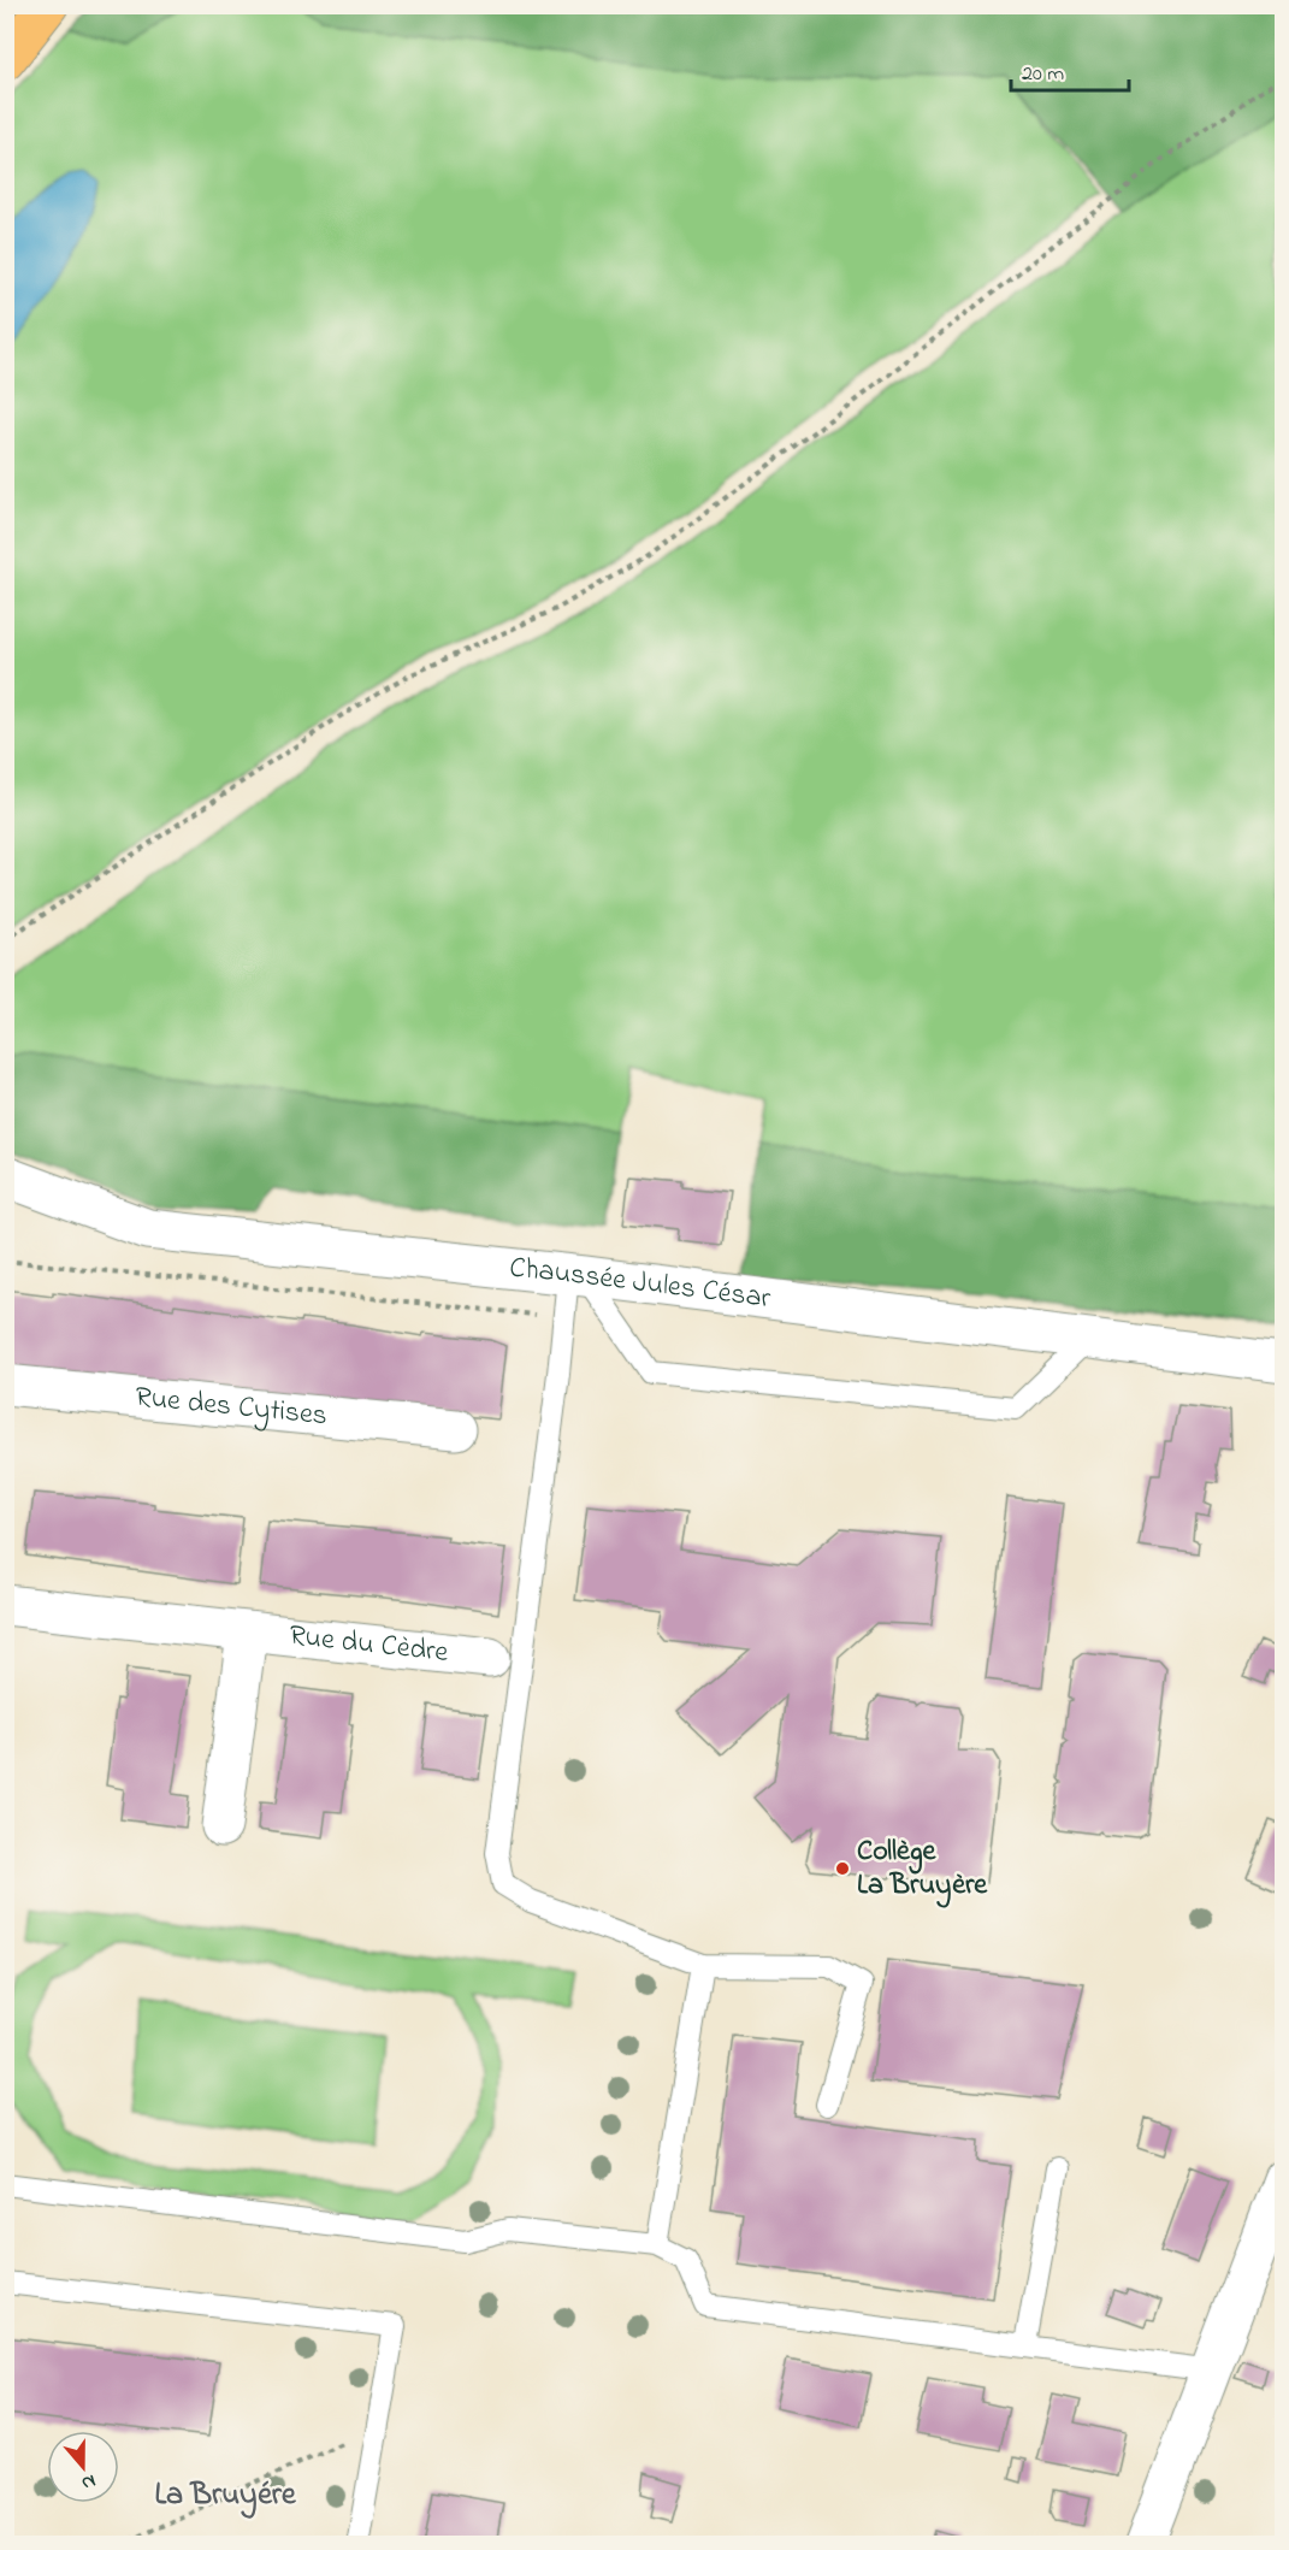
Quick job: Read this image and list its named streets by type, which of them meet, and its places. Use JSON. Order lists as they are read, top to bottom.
{
  "streets": {
    "street": ["Chaussée Jules César", "Rue des Cytises", "Rue du Cèdre"]
  },
  "districts": ["La Bruyére"],
  "places": ["Collège La Bruyère"],
  "scale_bar": "20 m",
  "north": "bottom"
}
